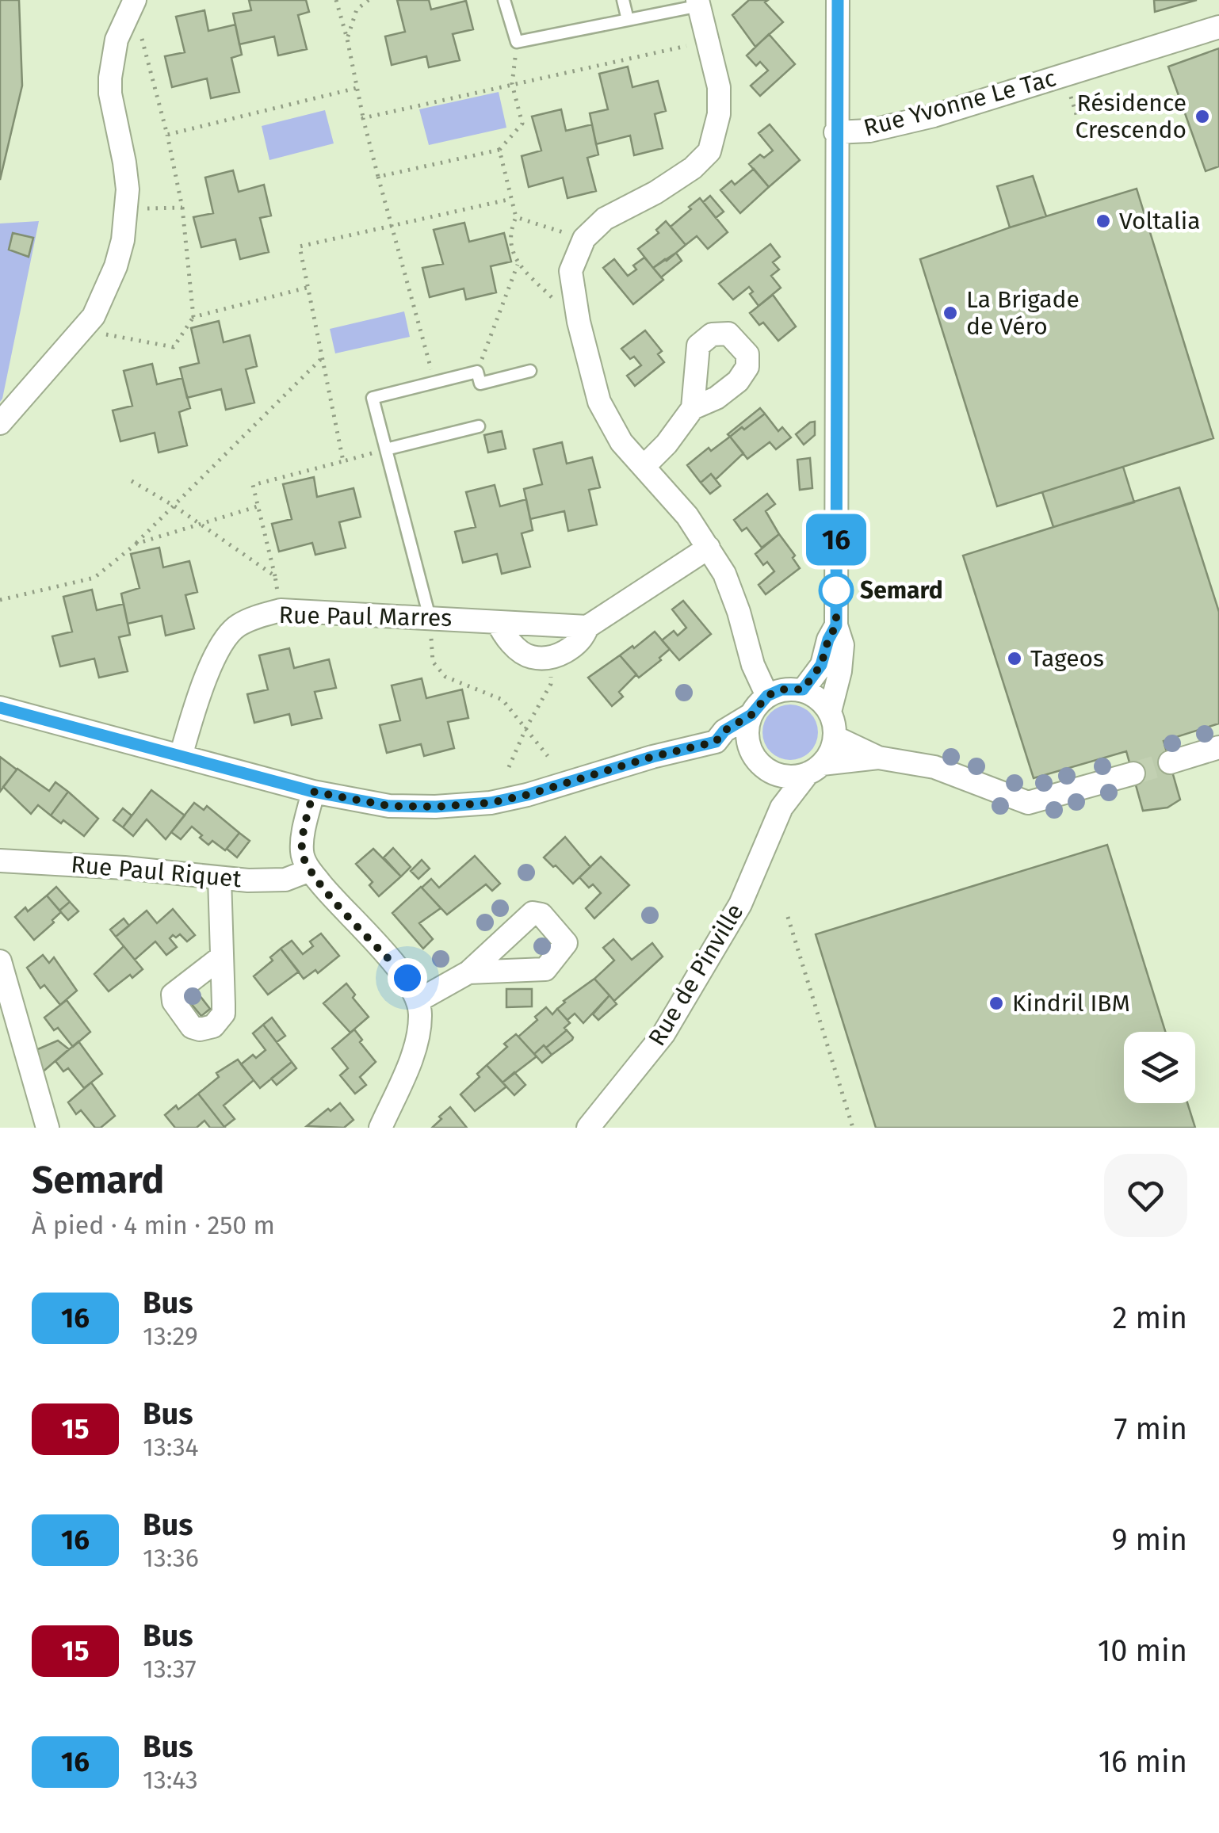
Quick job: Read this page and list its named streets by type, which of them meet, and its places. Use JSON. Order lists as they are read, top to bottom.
{
  "streets": {
    "street": [
      "Rue Yvonne Le Tac",
      "Rue Paul Marres",
      "Rue Paul Riquet",
      "Rue de Pinville"
    ]
  },
  "places": [
    "Résidence Crescendo",
    "Voltalia",
    "La Brigade de Véro",
    "Semard",
    "Tageos",
    "Kindril IBM"
  ],
  "lines": ["bus line 16"],
  "page": {
    "on_map": "16",
    "heading": ["Semard", "À pied · 4 min · 250 m"],
    "list": [
      {
        "mark": "16",
        "name": "Bus",
        "note": "13:29",
        "value": "2 min"
      },
      {
        "mark": "15",
        "name": "Bus",
        "note": "13:34",
        "value": "7 min"
      },
      {
        "mark": "16",
        "name": "Bus",
        "note": "13:36",
        "value": "9 min"
      },
      {
        "mark": "15",
        "name": "Bus",
        "note": "13:37",
        "value": "10 min"
      },
      {
        "mark": "16",
        "name": "Bus",
        "note": "13:43",
        "value": "16 min"
      }
    ]
  }
}
